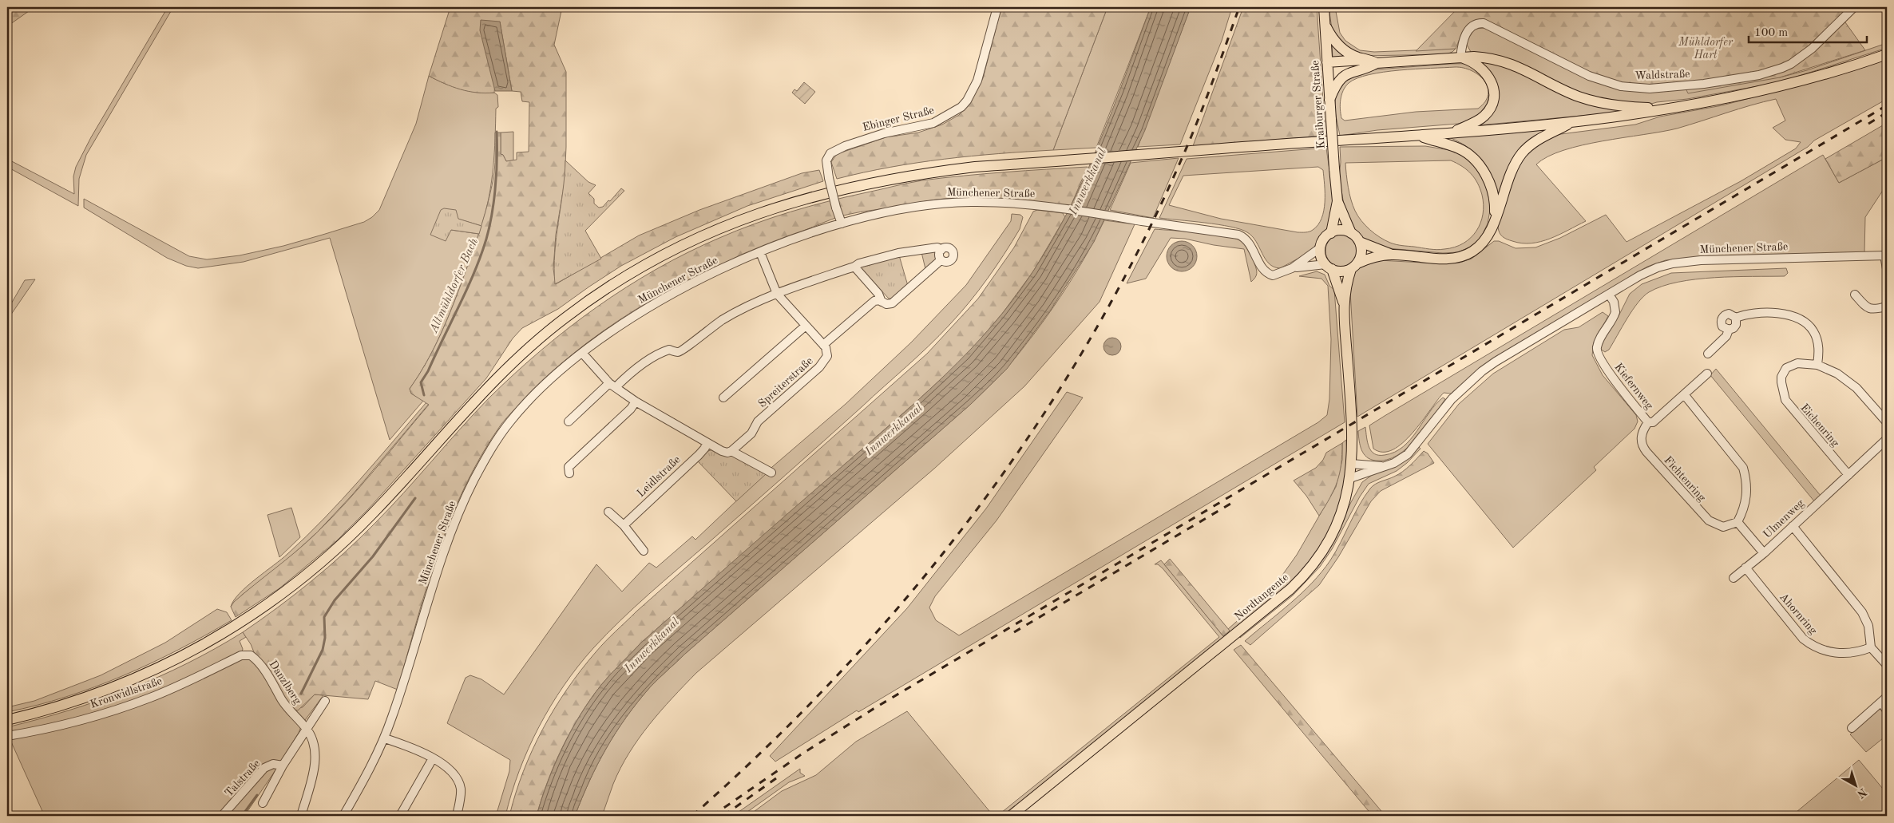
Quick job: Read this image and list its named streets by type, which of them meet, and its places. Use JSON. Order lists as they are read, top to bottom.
{
  "streets": {
    "main road": ["Kraiburger Straße", "Nordtangente"],
    "street": [
      "Waldstraße",
      "Ebinger Straße",
      "Münchener Straße",
      "Spreiterstraße",
      "Kiefernweg",
      "Eichenring",
      "Leidlstraße",
      "Fichtenring",
      "Ulmenweg",
      "Ahornring",
      "Danzlberg",
      "Kronwidlstraße",
      "Talstraße"
    ]
  },
  "crossings": [
    ["Kraiburger Straße", "Münchener Straße"],
    ["Kraiburger Straße", "Nordtangente"],
    ["Ebinger Straße", "Münchener Straße"],
    ["Münchener Straße", "Kiefernweg"],
    ["Münchener Straße", "Nordtangente"],
    ["Kiefernweg", "Fichtenring"],
    ["Eichenring", "Ulmenweg"],
    ["Ulmenweg", "Ahornring"],
    ["Danzlberg", "Kronwidlstraße"]
  ],
  "water": ["Innwerkkanal", "Altmühldorfer Bach"],
  "parks": ["Mühldorfer Hart"],
  "scale_bar": "100 m",
  "north": "bottom right"
}
